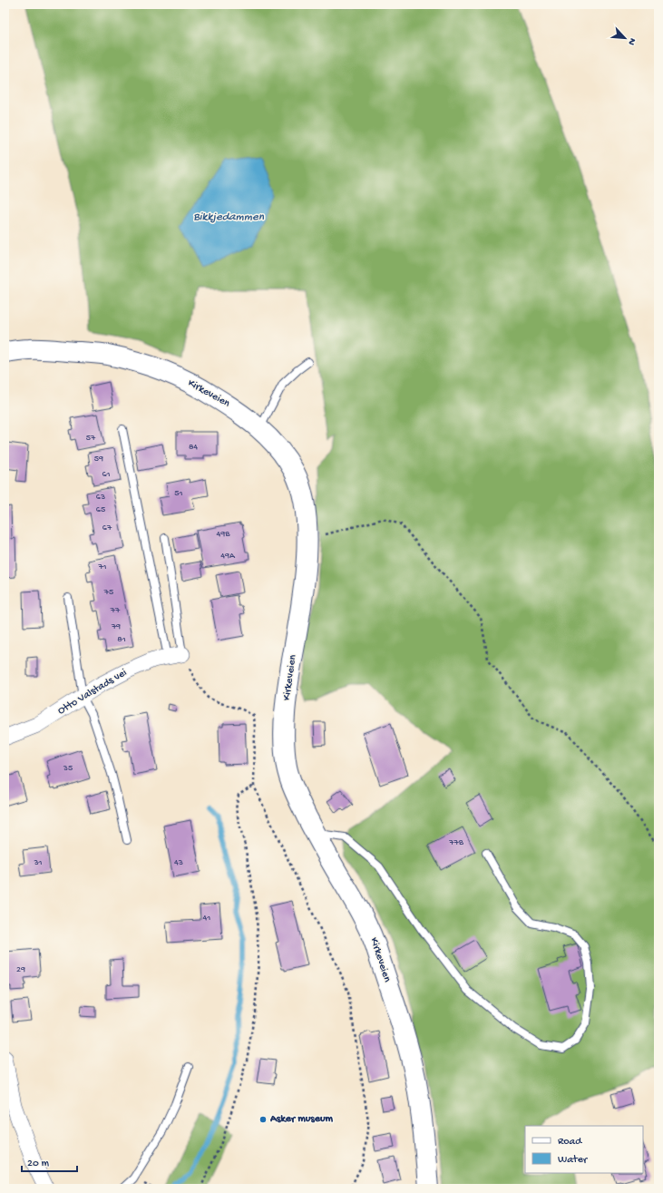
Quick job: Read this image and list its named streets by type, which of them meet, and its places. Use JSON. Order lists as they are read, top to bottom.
{
  "streets": {
    "main road": ["Kirkeveien"],
    "street": ["Otto Valstads vei"]
  },
  "water": ["Bikkjedammen"],
  "places": ["Asker museum"],
  "house_numbers": [
    "57",
    "84",
    "59",
    "61",
    "51",
    "63",
    "65",
    "67",
    "49B",
    "49A",
    "71",
    "75",
    "77",
    "79",
    "81",
    "35",
    "77B",
    "31",
    "43",
    "41",
    "29"
  ],
  "legend": ["Road", "Water"],
  "scale_bar": "20 m",
  "north": "bottom right"
}
